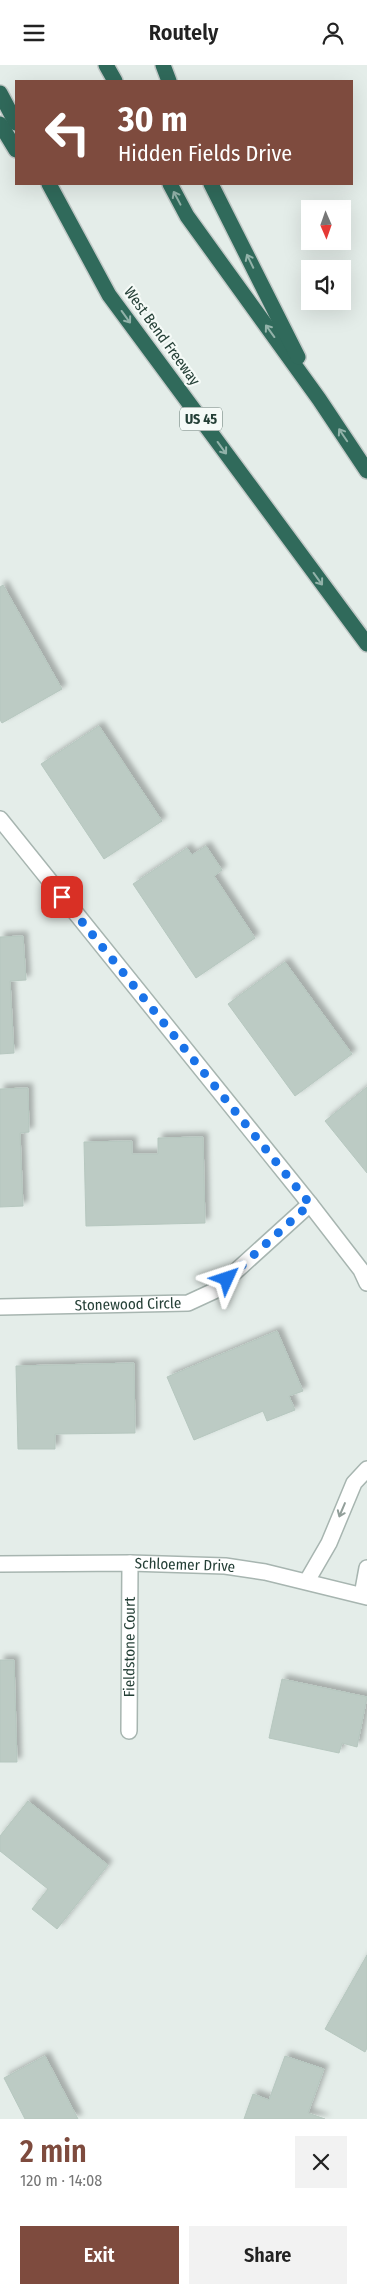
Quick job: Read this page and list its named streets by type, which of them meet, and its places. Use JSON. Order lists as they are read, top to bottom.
{
  "streets": {
    "highway": ["West Bend Freeway", "US 45"],
    "street": ["Stonewood Circle", "Schloemer Drive", "Fieldstone Court"]
  },
  "crossings": [
    ["Schloemer Drive", "Fieldstone Court"]
  ],
  "north": "bottom",
  "page": {
    "header": "Routely",
    "turn": ["30 m", "Hidden Fields Drive"],
    "heading": ["2 min", "120 m · 14:08"],
    "buttons": ["Exit", "Share"]
  }
}
